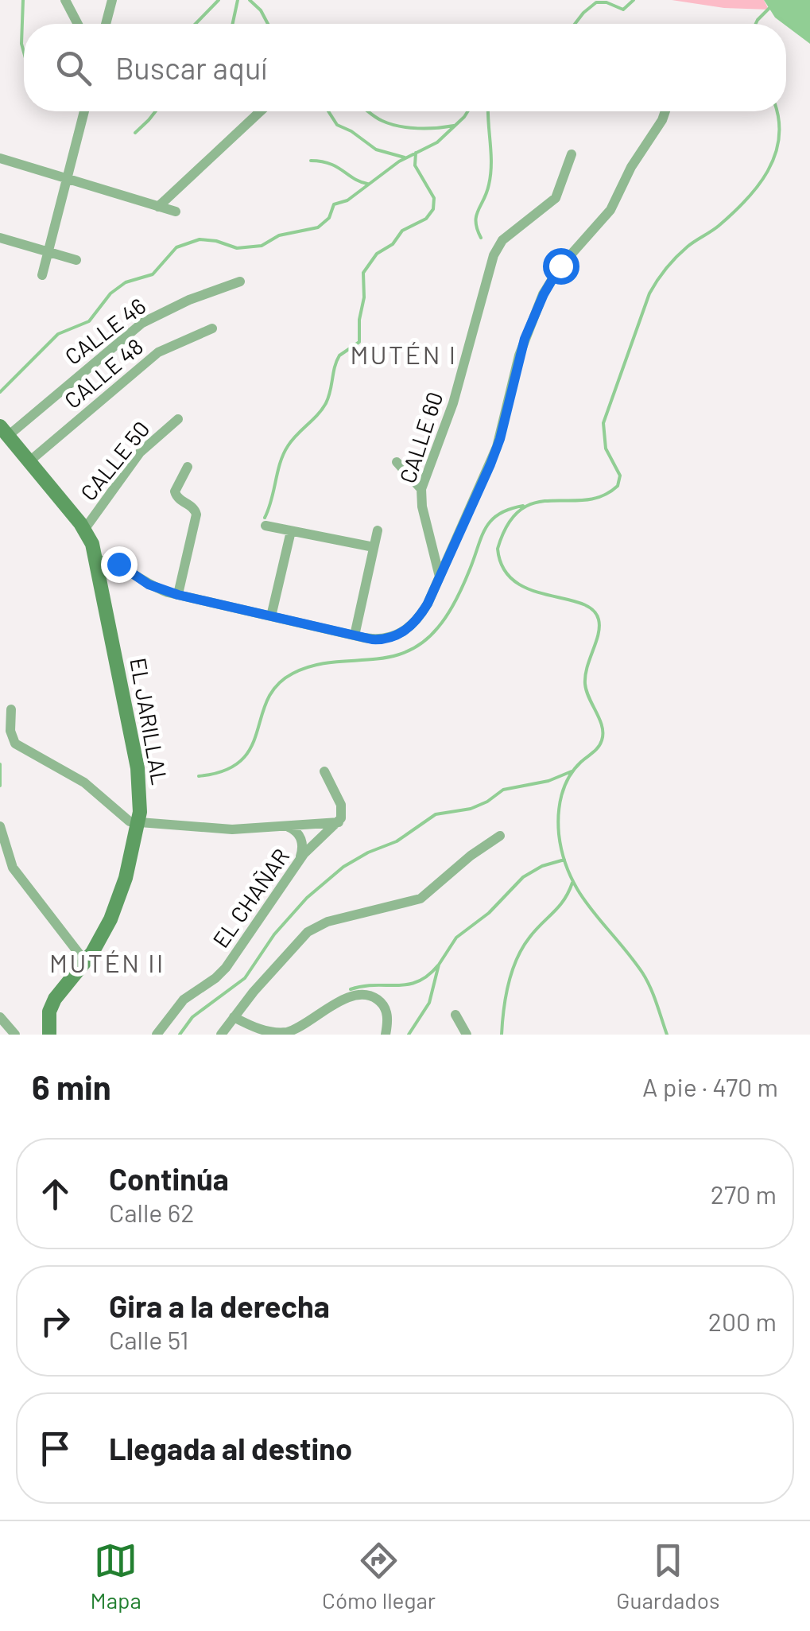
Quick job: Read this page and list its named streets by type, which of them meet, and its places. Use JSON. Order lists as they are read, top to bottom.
{
  "streets": {
    "street": [
      "CALLE 46",
      "CALLE 48",
      "CALLE 60",
      "CALLE 50",
      "EL JARILLAL",
      "EL CHAÑAR"
    ]
  },
  "crossings": [
    ["CALLE 46", "EL JARILLAL"],
    ["CALLE 48", "EL JARILLAL"],
    ["CALLE 50", "EL JARILLAL"]
  ],
  "districts": ["MUTÉN I", "MUTÉN II"],
  "page": {
    "search": "Buscar aquí",
    "heading": ["6 min", "A pie · 470 m"],
    "list": [
      ["Continúa", "Calle 62", "270 m"],
      ["Gira a la derecha", "Calle 51", "200 m"],
      "Llegada al destino"
    ],
    "nav": ["Mapa", "Cómo llegar", "Guardados"]
  }
}
